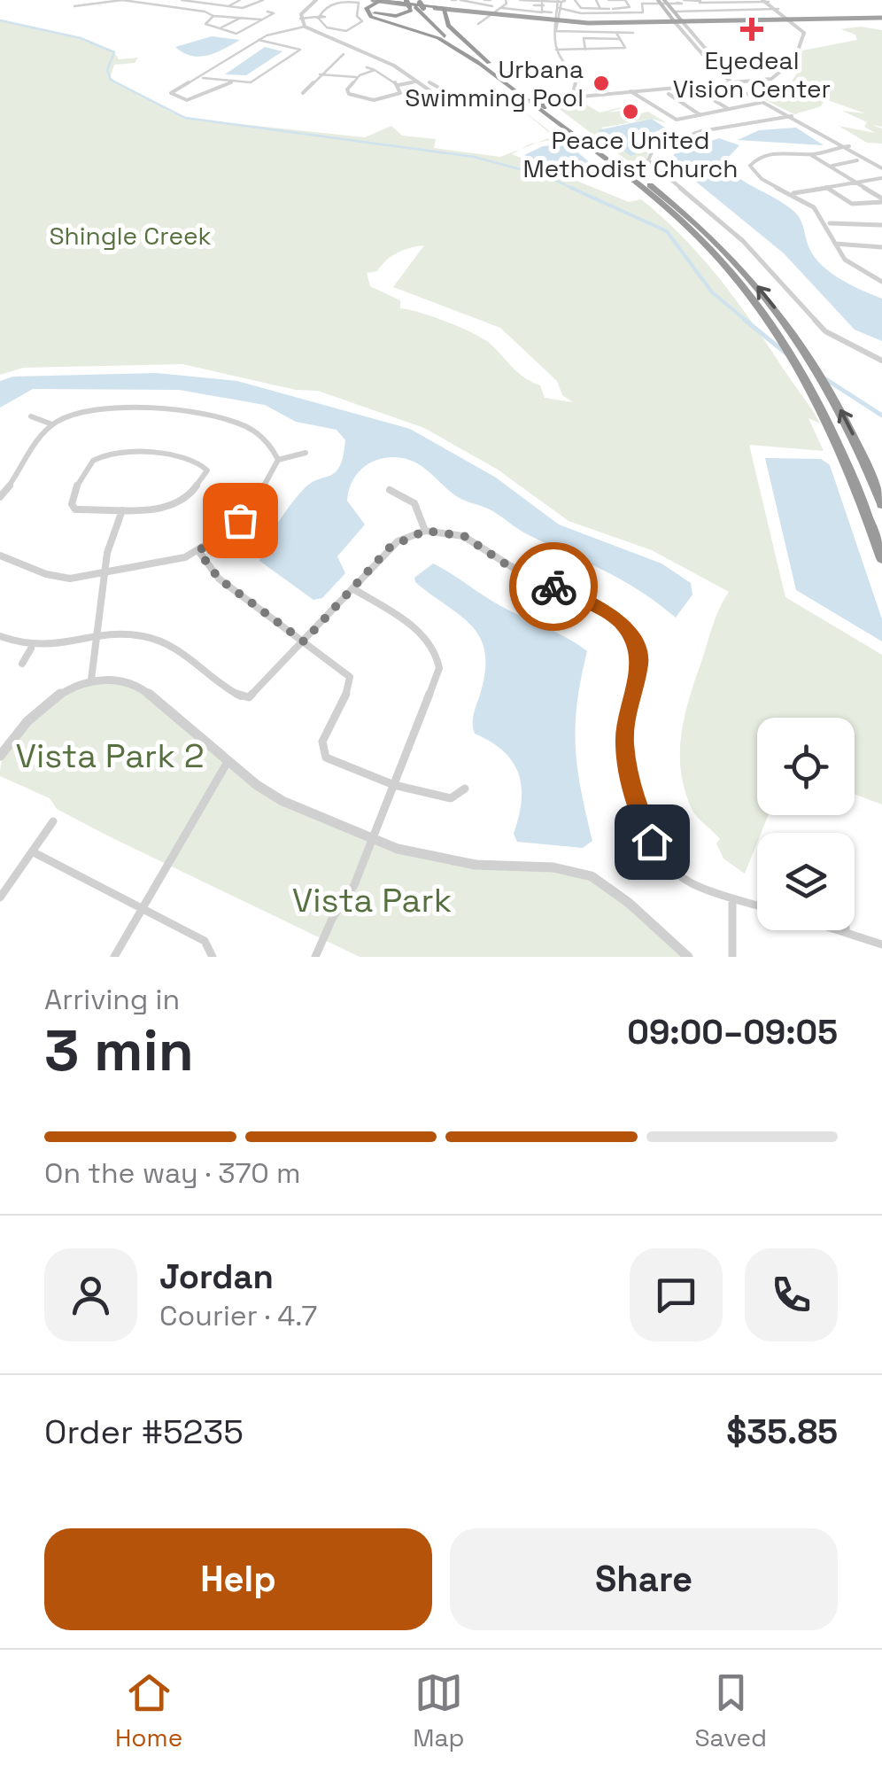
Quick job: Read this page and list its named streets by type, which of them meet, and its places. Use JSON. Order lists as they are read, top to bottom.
{
  "parks": ["Shingle Creek", "Vista Park 2", "Vista Park"],
  "places": {
    "health": ["Eyedeal Vision Center"],
    "other": ["Urbana Swimming Pool", "Peace United Methodist Church"]
  },
  "page": {
    "heading": ["3 min", "Arriving in", "09:00–09:05"],
    "panel": [
      "Jordan",
      "Courier · 4.7",
      "Order #5235",
      "$35.85"
    ],
    "bar": "On the way · 370 m",
    "buttons": ["Help", "Share"],
    "tabs": ["Home", "Map", "Saved"]
  }
}
